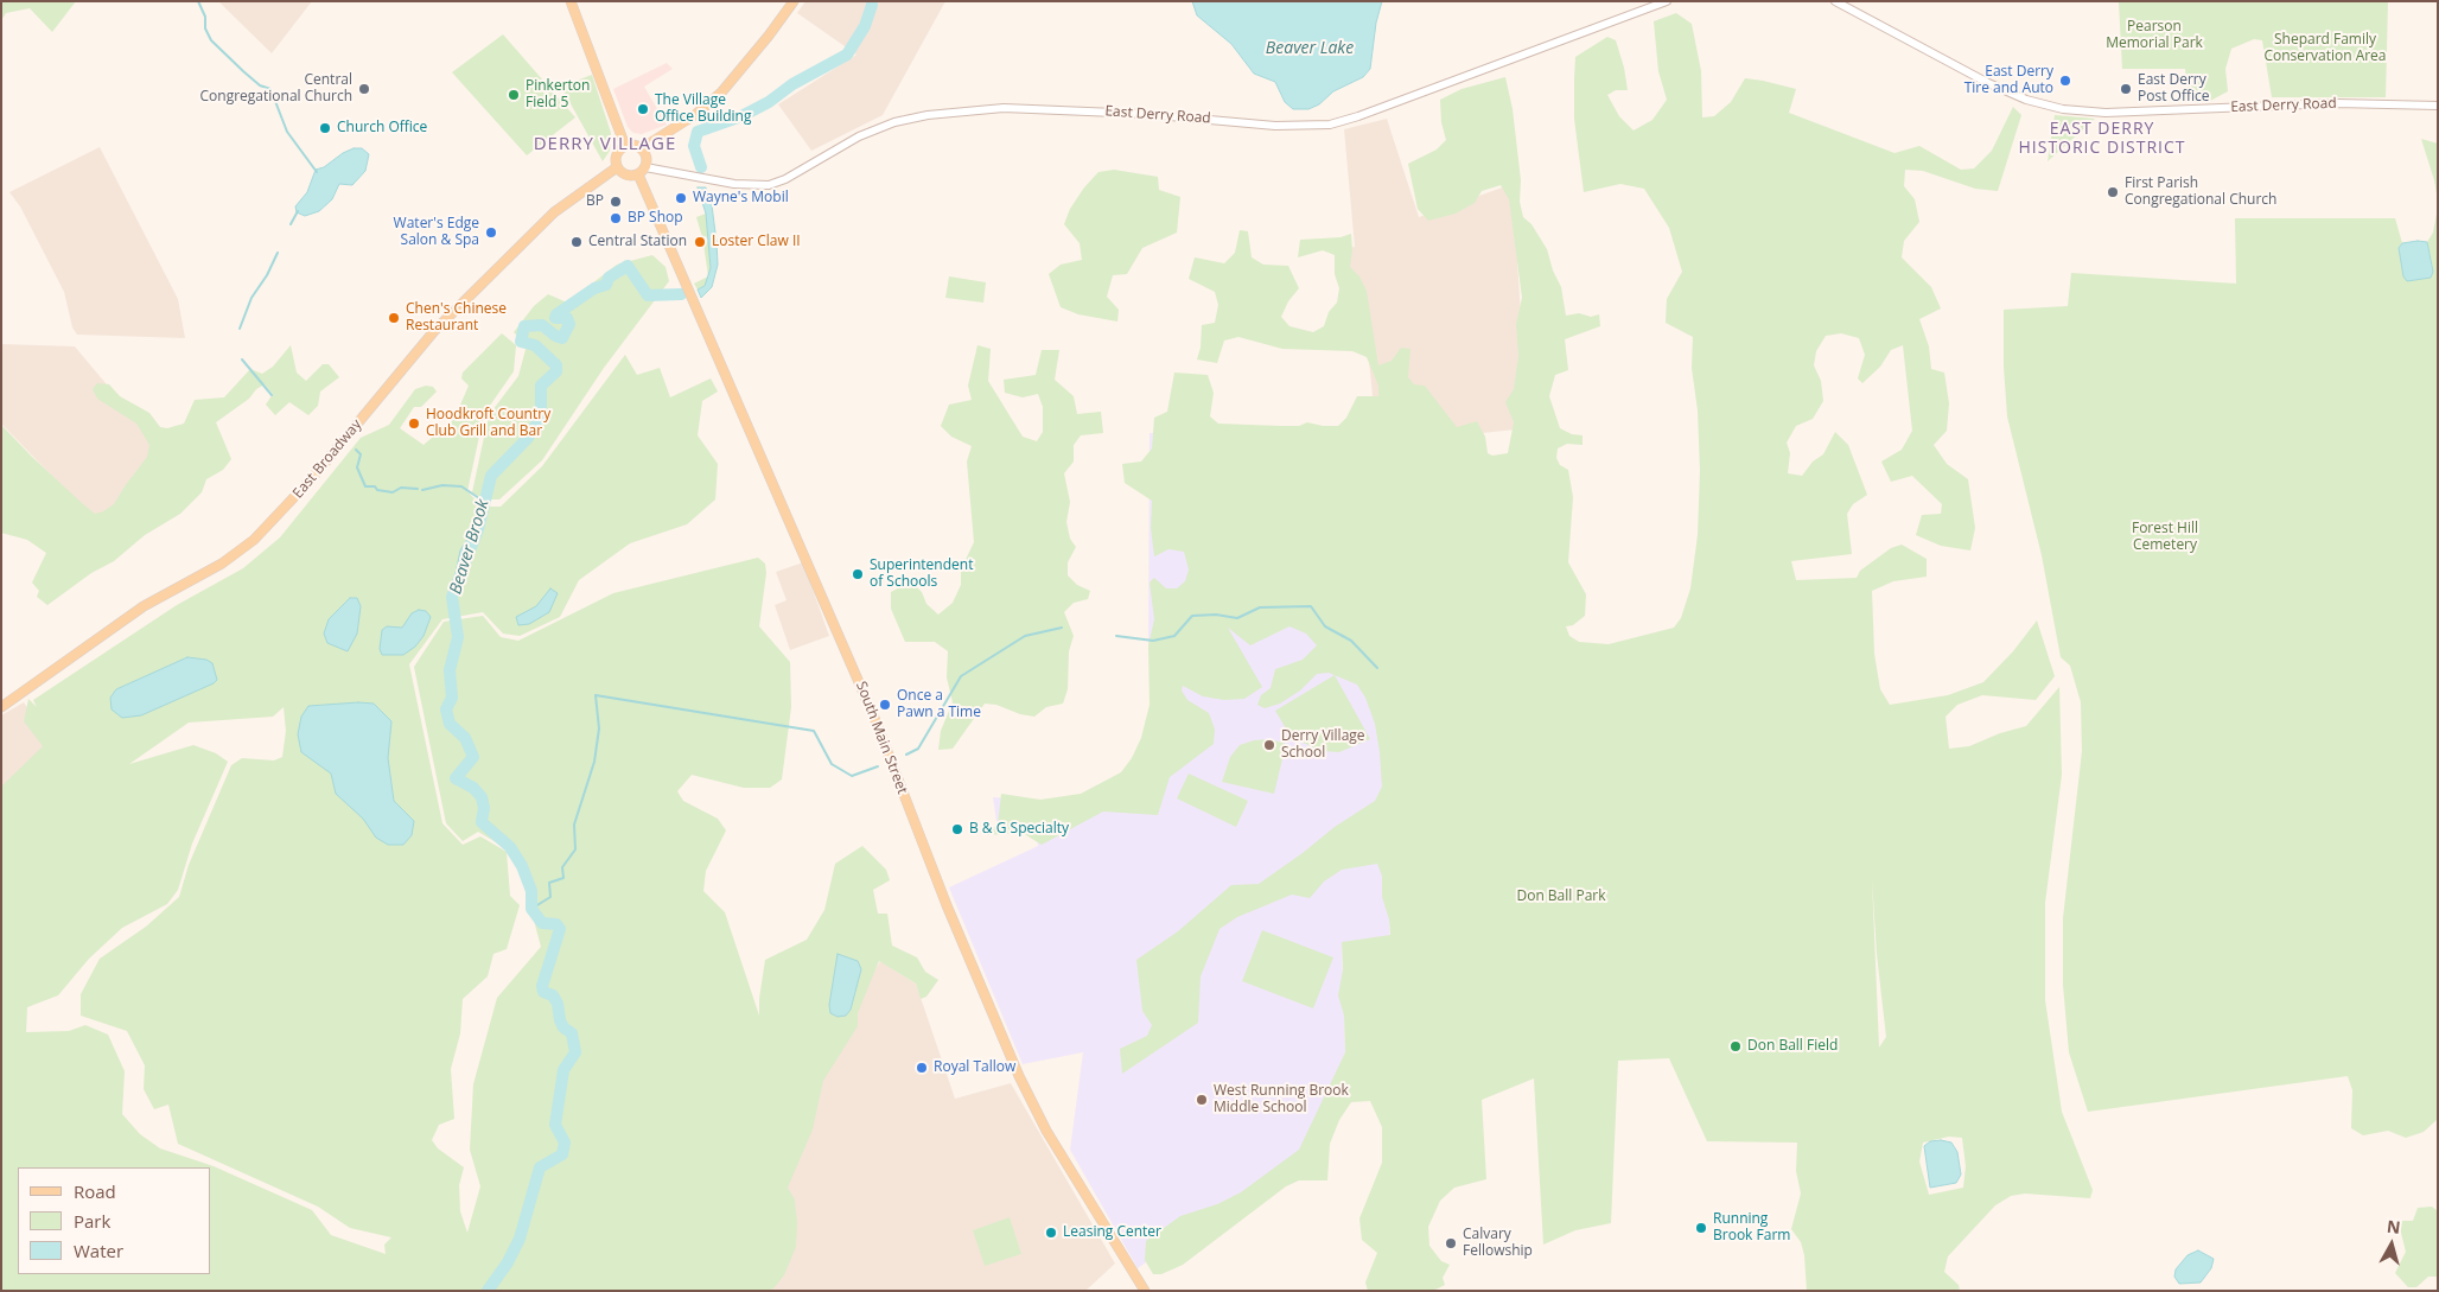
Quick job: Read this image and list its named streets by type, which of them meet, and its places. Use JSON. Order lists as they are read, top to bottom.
{
  "streets": {
    "main road": ["East Broadway", "South Main Street"],
    "street": ["East Derry Road"]
  },
  "crossings": [
    ["East Derry Road", "East Broadway"],
    ["East Derry Road", "South Main Street"],
    ["East Broadway", "South Main Street"]
  ],
  "districts": ["EAST DERRY HISTORIC DISTRICT", "DERRY VILLAGE"],
  "water": ["Beaver Lake", "Beaver Brook"],
  "parks": [
    "Pearson Memorial Park",
    "Shepard Family Conservation Area",
    "Forest Hill Cemetery",
    "Don Ball Park"
  ],
  "places": [
    "East Derry Tire and Auto",
    "Central Congregational Church",
    "East Derry Post Office",
    "Pinkerton Field 5",
    "The Village Office Building",
    "Church Office",
    "First Parish Congregational Church",
    "Wayne's Mobil",
    "BP",
    "BP Shop",
    "Water's Edge Salon & Spa",
    "Central Station",
    "Loster Claw II",
    "Chen's Chinese Restaurant",
    "Hoodkroft Country Club Grill and Bar",
    "Superintendent of Schools",
    "Once a Pawn a Time",
    "Derry Village School",
    "B & G Specialty",
    "Don Ball Field",
    "Royal Tallow",
    "West Running Brook Middle School",
    "Running Brook Farm",
    "Leasing Center",
    "Calvary Fellowship"
  ],
  "legend": ["Road", "Park", "Water"],
  "north": "top"
}
